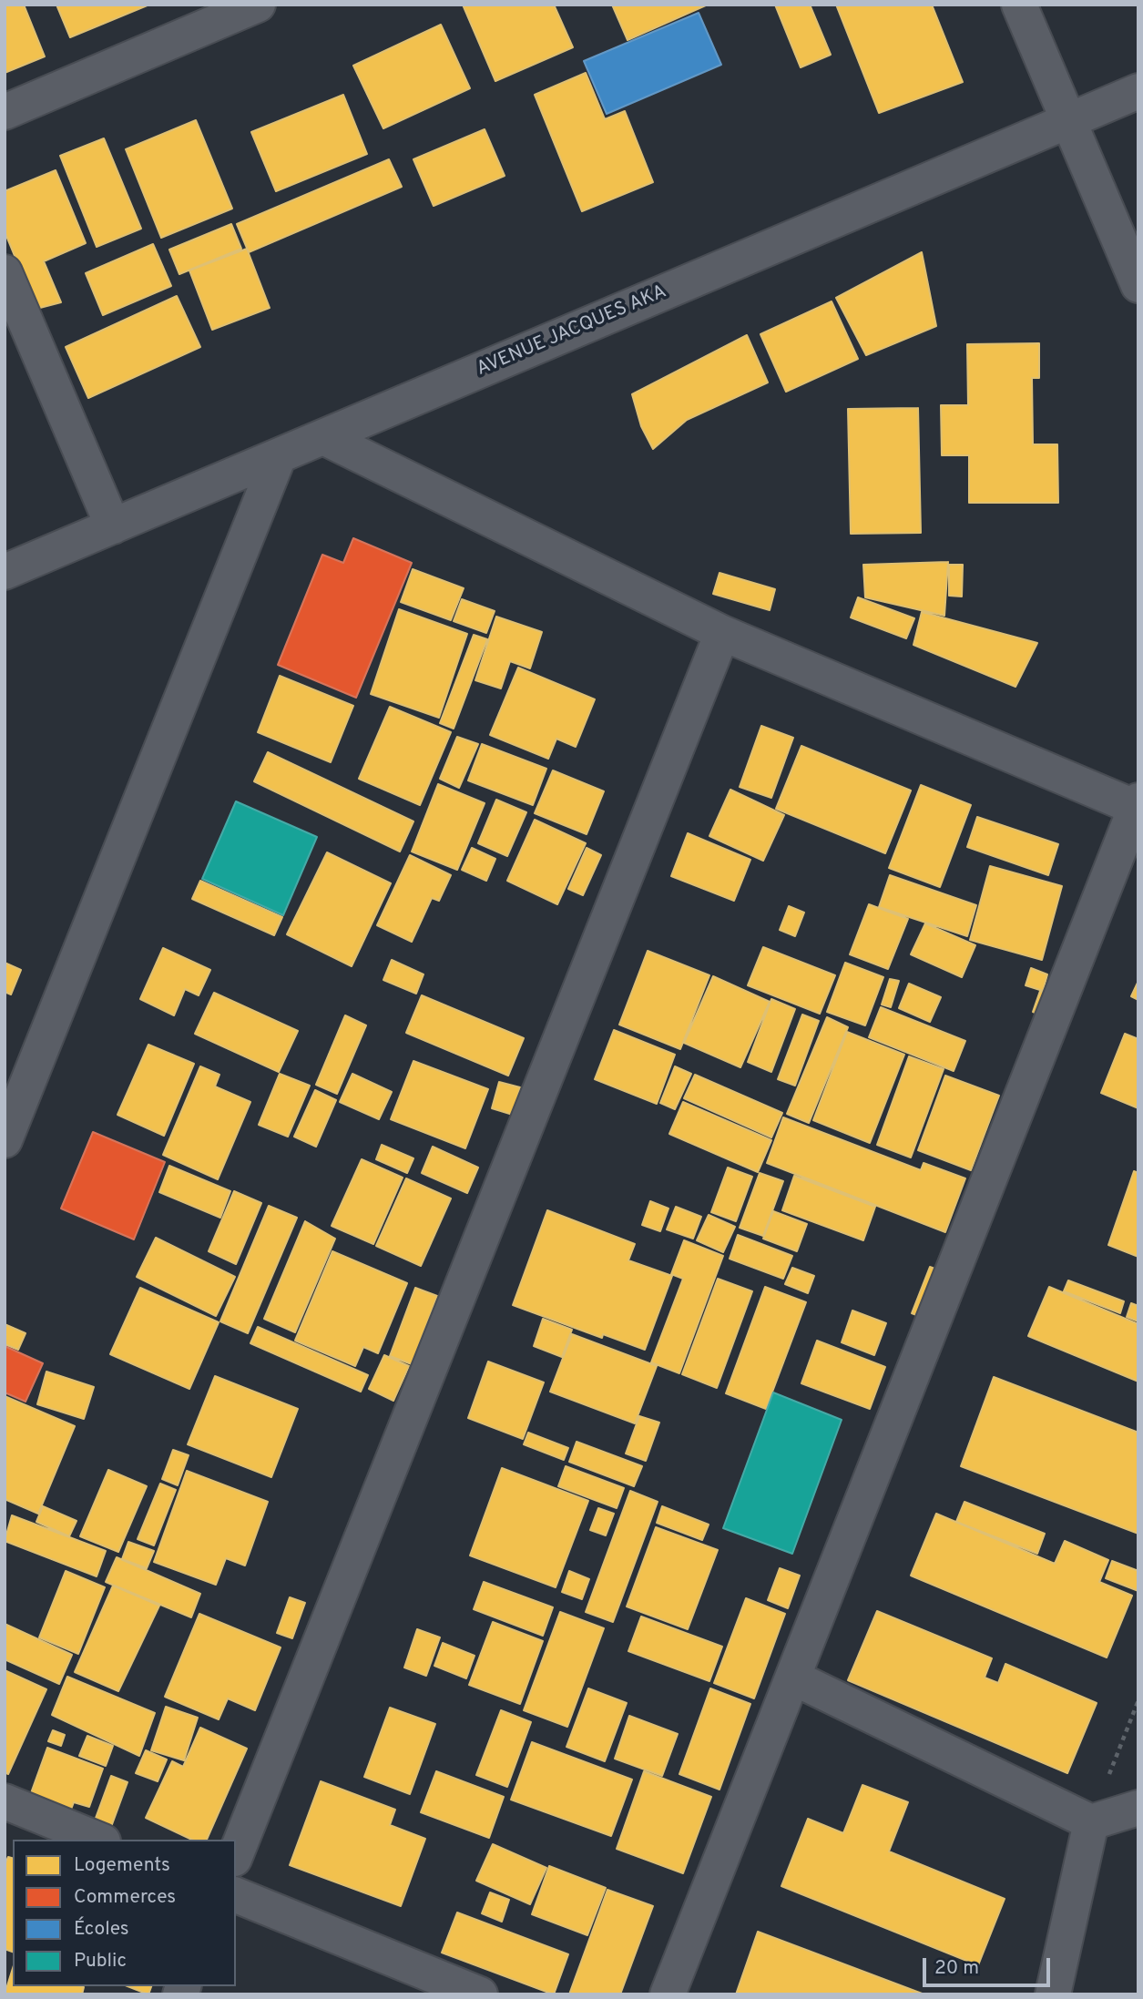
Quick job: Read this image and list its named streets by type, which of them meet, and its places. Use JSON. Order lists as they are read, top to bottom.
{
  "streets": {
    "street": ["AVENUE JACQUES AKA"]
  },
  "legend": [
    "Logements",
    "Commerces",
    "Écoles",
    "Public"
  ],
  "scale_bar": "20 m"
}
